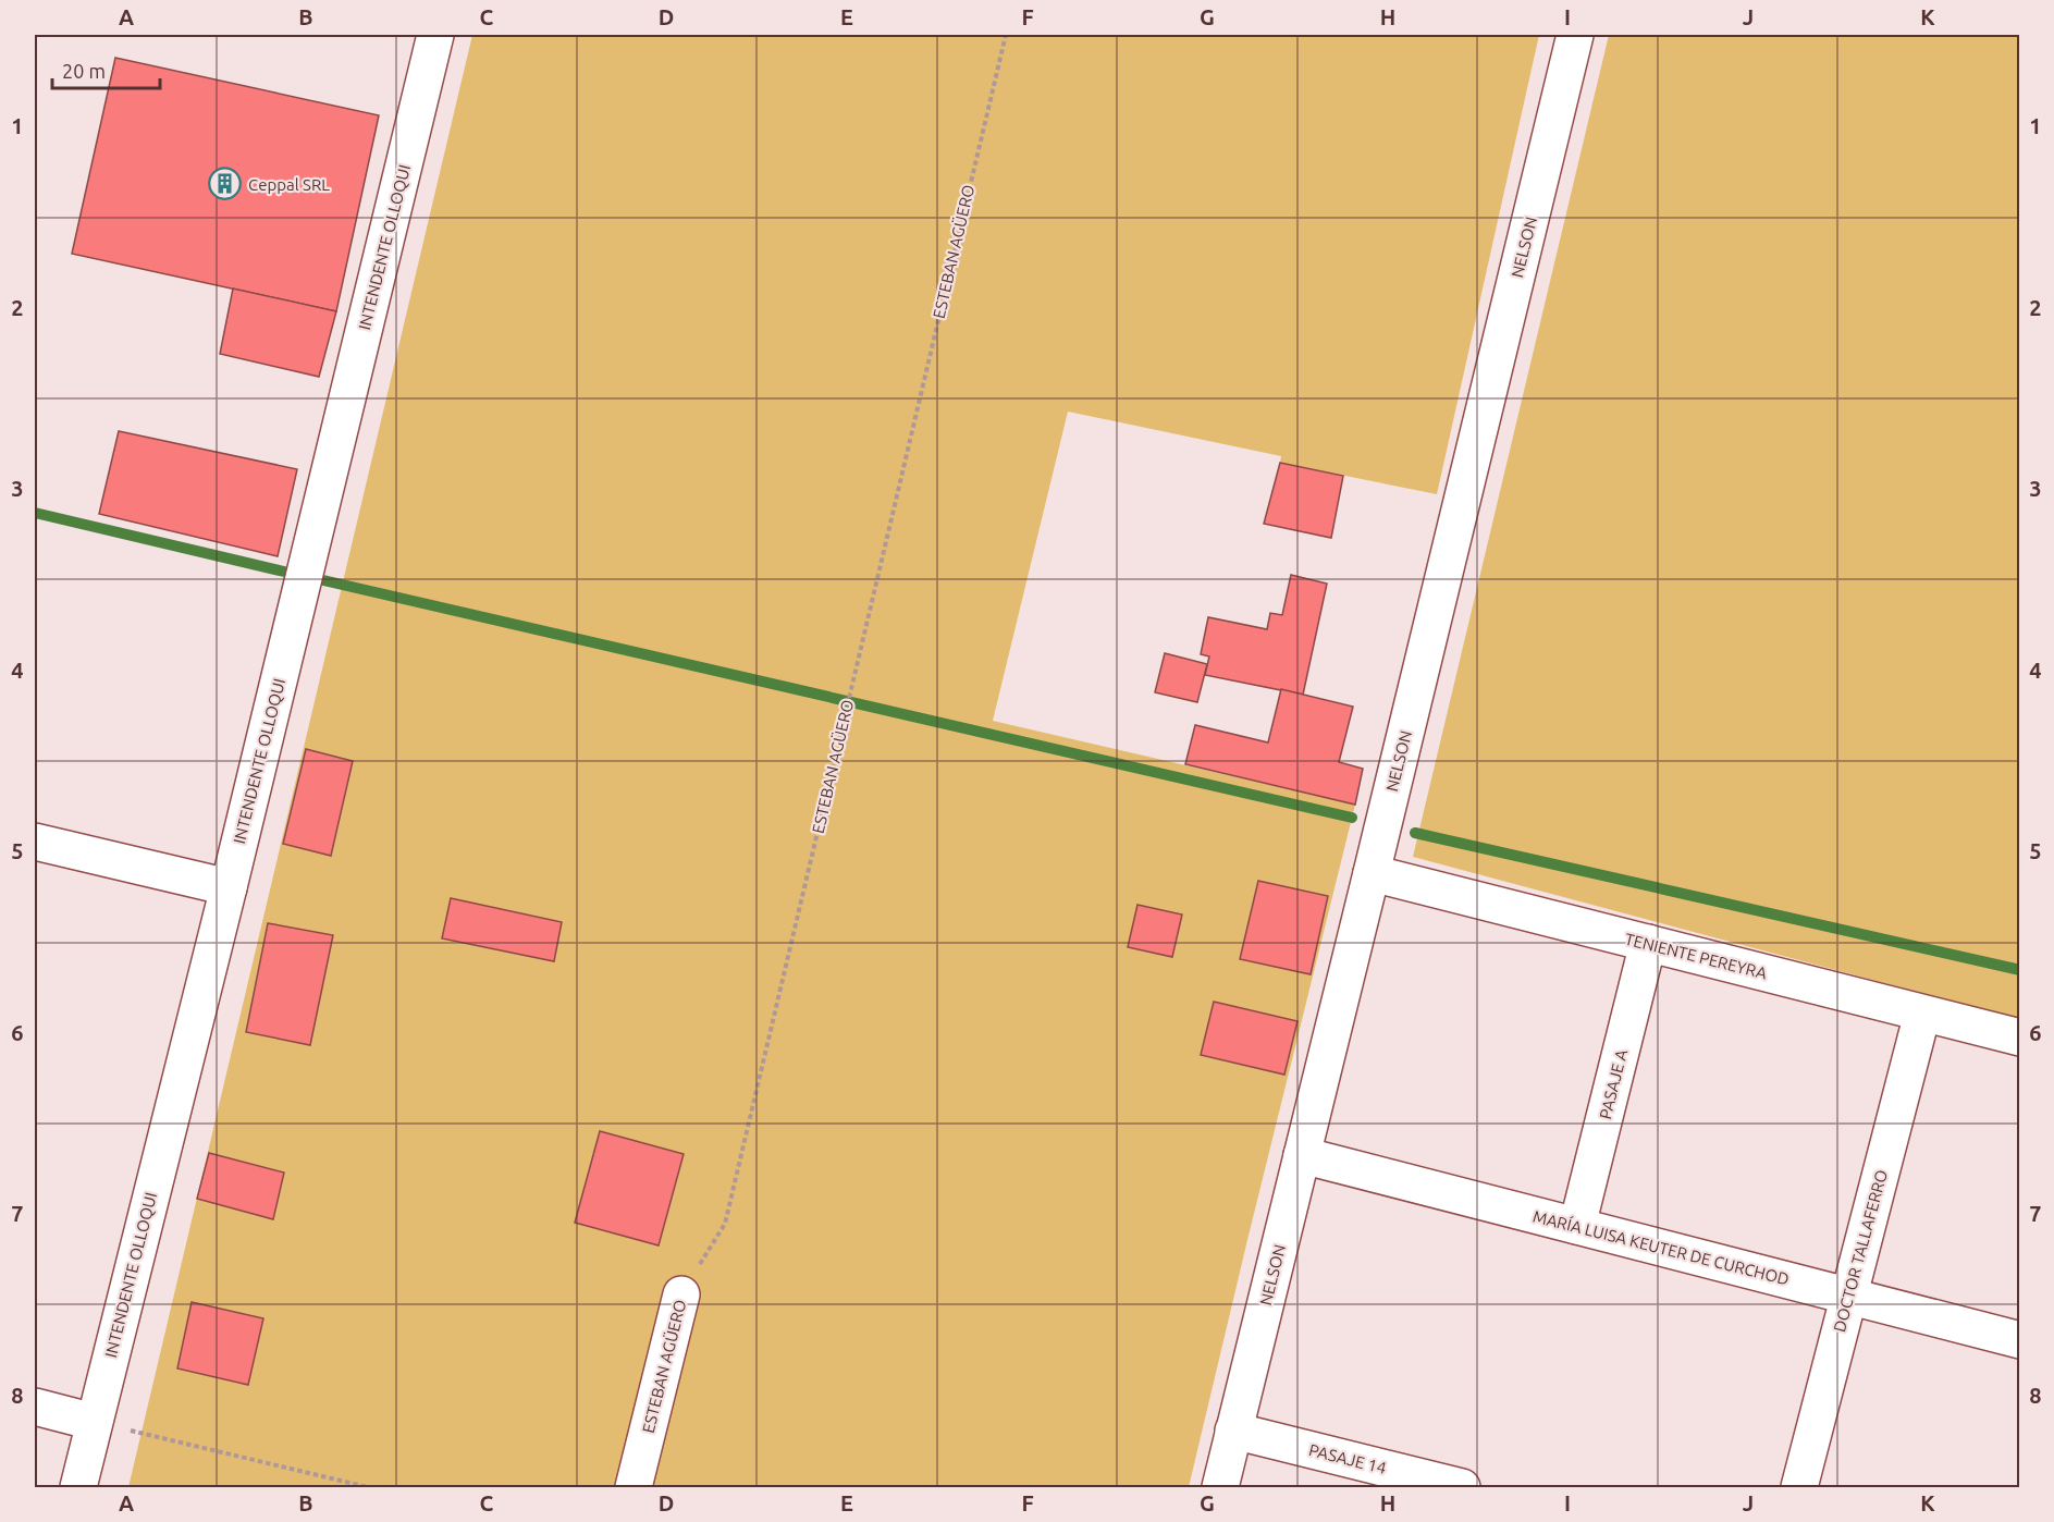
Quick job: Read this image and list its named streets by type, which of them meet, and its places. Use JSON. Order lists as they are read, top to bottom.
{
  "streets": {
    "street": [
      "INTENDENTE OLLOQUI",
      "NELSON",
      "ESTEBAN AGÜERO",
      "TENIENTE PEREYRA",
      "PASAJE A",
      "MARÍA LUISA KEUTER DE CURCHOD",
      "DOCTOR TALLAFERRO",
      "PASAJE 14"
    ]
  },
  "crossings": [
    ["NELSON", "TENIENTE PEREYRA"],
    ["NELSON", "MARÍA LUISA KEUTER DE CURCHOD"],
    ["NELSON", "PASAJE 14"],
    ["TENIENTE PEREYRA", "PASAJE A"],
    ["TENIENTE PEREYRA", "DOCTOR TALLAFERRO"],
    ["PASAJE A", "MARÍA LUISA KEUTER DE CURCHOD"],
    ["MARÍA LUISA KEUTER DE CURCHOD", "DOCTOR TALLAFERRO"]
  ],
  "places": {
    "building": ["Ceppal SRL"]
  },
  "scale_bar": "20 m",
  "grid": {
    "columns": [
      "A",
      "B",
      "C",
      "D",
      "E",
      "F",
      "G",
      "H",
      "I",
      "J",
      "K"
    ],
    "rows": [
      "1",
      "2",
      "3",
      "4",
      "5",
      "6",
      "7",
      "8"
    ]
  }
}
